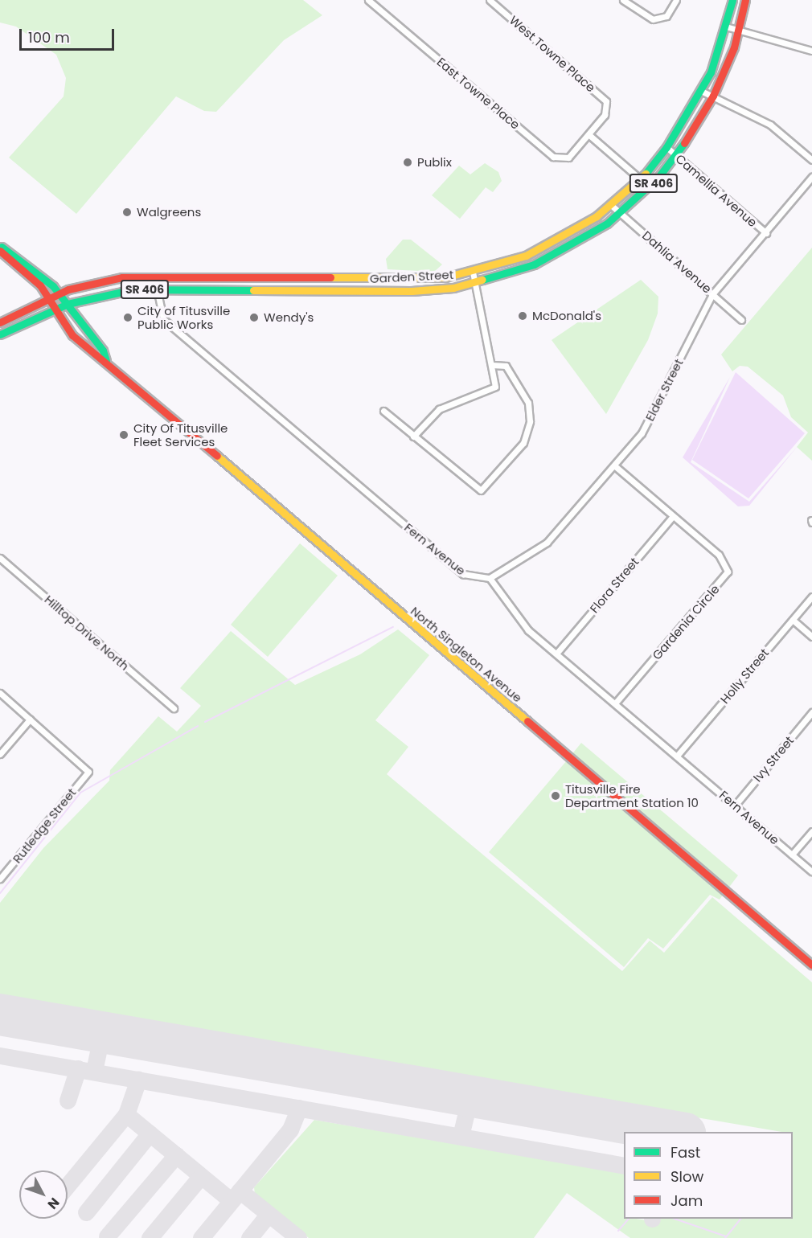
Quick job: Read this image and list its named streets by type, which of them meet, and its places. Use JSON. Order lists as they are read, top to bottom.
{
  "streets": {
    "main road": ["SR 406", "Garden Street", "North Singleton Avenue"],
    "street": [
      "West Towne Place",
      "East Towne Place",
      "Camellia Avenue",
      "Dahlia Avenue",
      "Elder Street",
      "Fern Avenue",
      "Flora Street",
      "Gardenia Circle",
      "Hilltop Drive North",
      "Holly Street",
      "Ivy Street",
      "Rutledge Street"
    ]
  },
  "crossings": [
    ["West Towne Place", "East Towne Place"],
    ["Camellia Avenue", "Garden Street"],
    ["Camellia Avenue", "Elder Street"],
    ["Dahlia Avenue", "Garden Street"],
    ["Dahlia Avenue", "Elder Street"],
    ["Garden Street", "Fern Avenue"],
    ["Garden Street", "North Singleton Avenue"],
    ["Elder Street", "Fern Avenue"],
    ["Elder Street", "Gardenia Circle"],
    ["Fern Avenue", "Flora Street"],
    ["Fern Avenue", "Gardenia Circle"],
    ["Fern Avenue", "Holly Street"],
    ["Fern Avenue", "Ivy Street"],
    ["Flora Street", "Gardenia Circle"]
  ],
  "places": [
    "Publix",
    "Walgreens",
    "McDonald's",
    "City of Titusville Public Works",
    "Wendy's",
    "City Of Titusville Fleet Services",
    "Titusville Fire Department Station 10"
  ],
  "legend": ["Fast", "Slow", "Jam"],
  "scale_bar": "100 m",
  "north": "bottom right"
}
